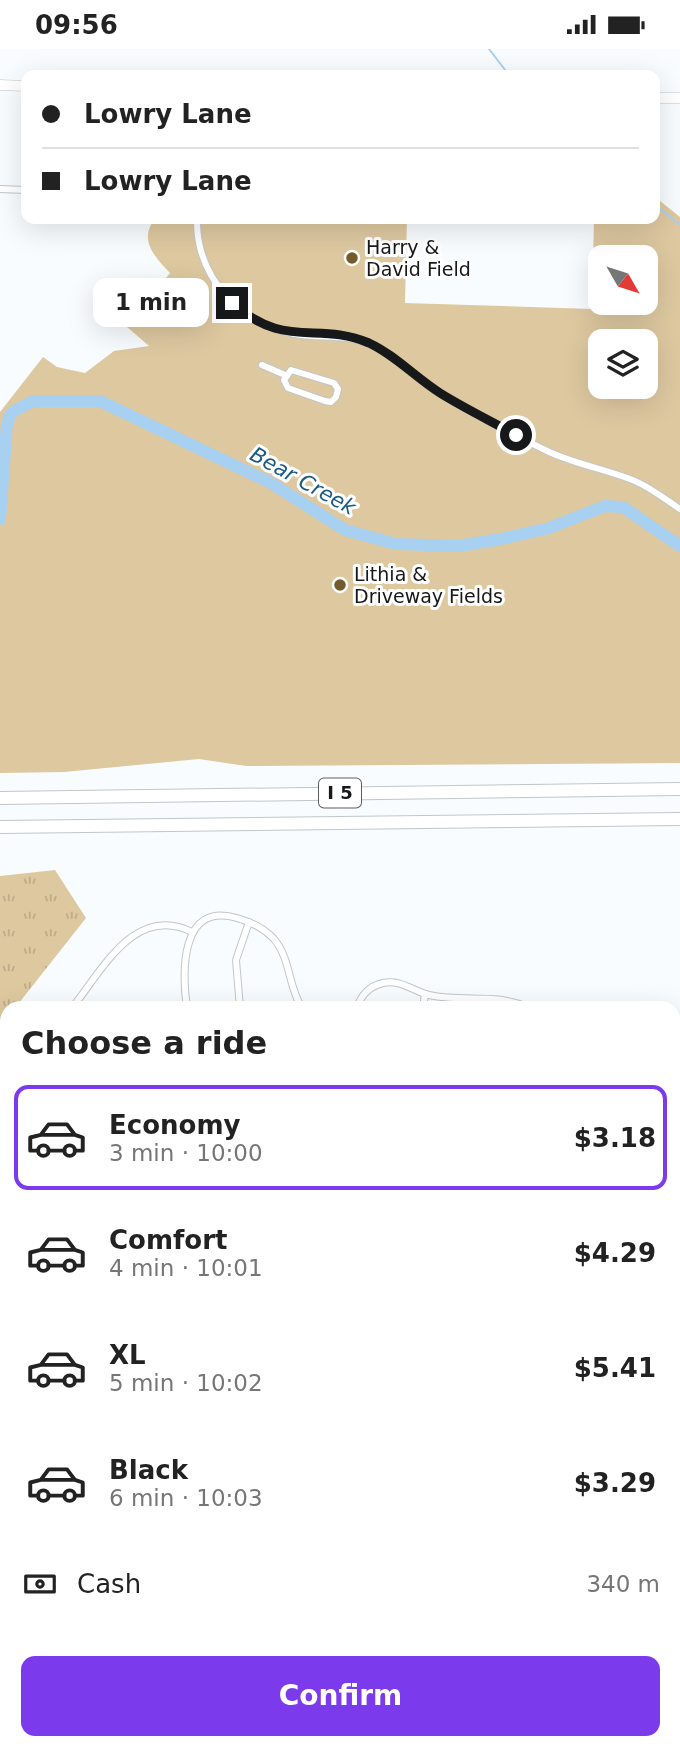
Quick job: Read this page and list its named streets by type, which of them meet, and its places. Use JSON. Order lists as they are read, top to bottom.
{
  "streets": {
    "highway": ["I 5"]
  },
  "water": ["Bear Creek"],
  "places": ["Harry & David Field", "Lithia & Driveway Fields"],
  "north": "bottom right",
  "page": {
    "status": "09:56",
    "banner": ["Lowry Lane", "Lowry Lane"],
    "bubble": "1 min",
    "heading": "Choose a ride",
    "list": [
      {
        "name": "Economy",
        "note": "3 min · 10:00",
        "value": "$3.18"
      },
      {
        "name": "Comfort",
        "note": "4 min · 10:01",
        "value": "$4.29"
      },
      {
        "name": "XL",
        "note": "5 min · 10:02",
        "value": "$5.41"
      },
      {
        "name": "Black",
        "note": "6 min · 10:03",
        "value": "$3.29"
      }
    ],
    "pay": ["Cash", "340 m"],
    "buttons": "Confirm"
  }
}
